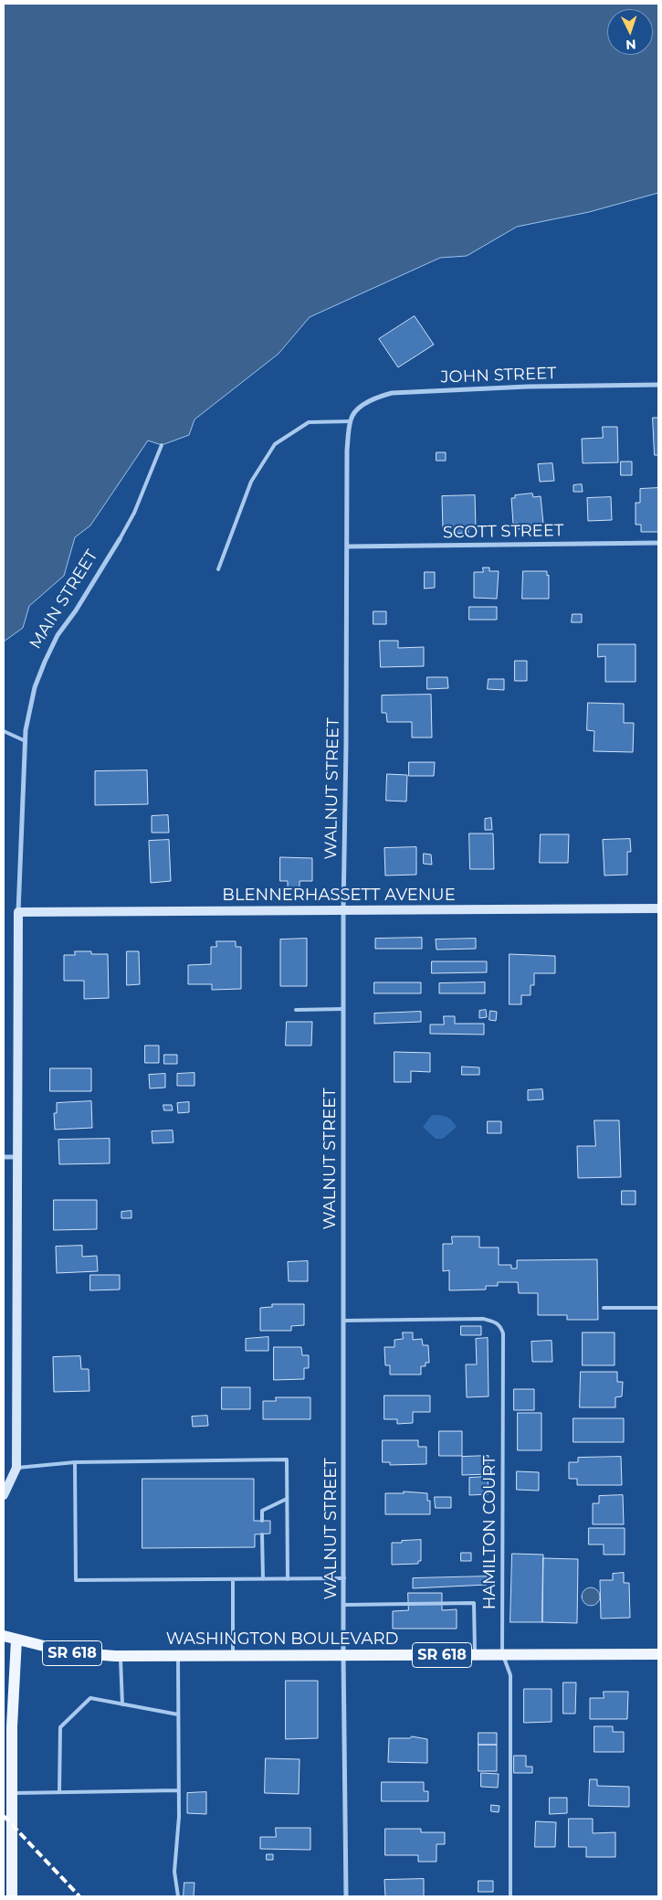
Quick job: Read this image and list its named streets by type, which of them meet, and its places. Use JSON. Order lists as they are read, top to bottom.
{
  "streets": {
    "main road": ["WASHINGTON BOULEVARD", "SR 618"],
    "street": [
      "JOHN STREET",
      "SCOTT STREET",
      "MAIN STREET",
      "WALNUT STREET",
      "BLENNERHASSETT AVENUE"
    ],
    "lane": ["HAMILTON COURT"]
  },
  "crossings": [
    ["JOHN STREET", "WALNUT STREET"],
    ["SCOTT STREET", "WALNUT STREET"],
    ["MAIN STREET", "BLENNERHASSETT AVENUE"],
    ["WALNUT STREET", "BLENNERHASSETT AVENUE"],
    ["WALNUT STREET", "HAMILTON COURT"],
    ["WALNUT STREET", "WASHINGTON BOULEVARD"],
    ["HAMILTON COURT", "WASHINGTON BOULEVARD"]
  ],
  "north": "bottom"
}
